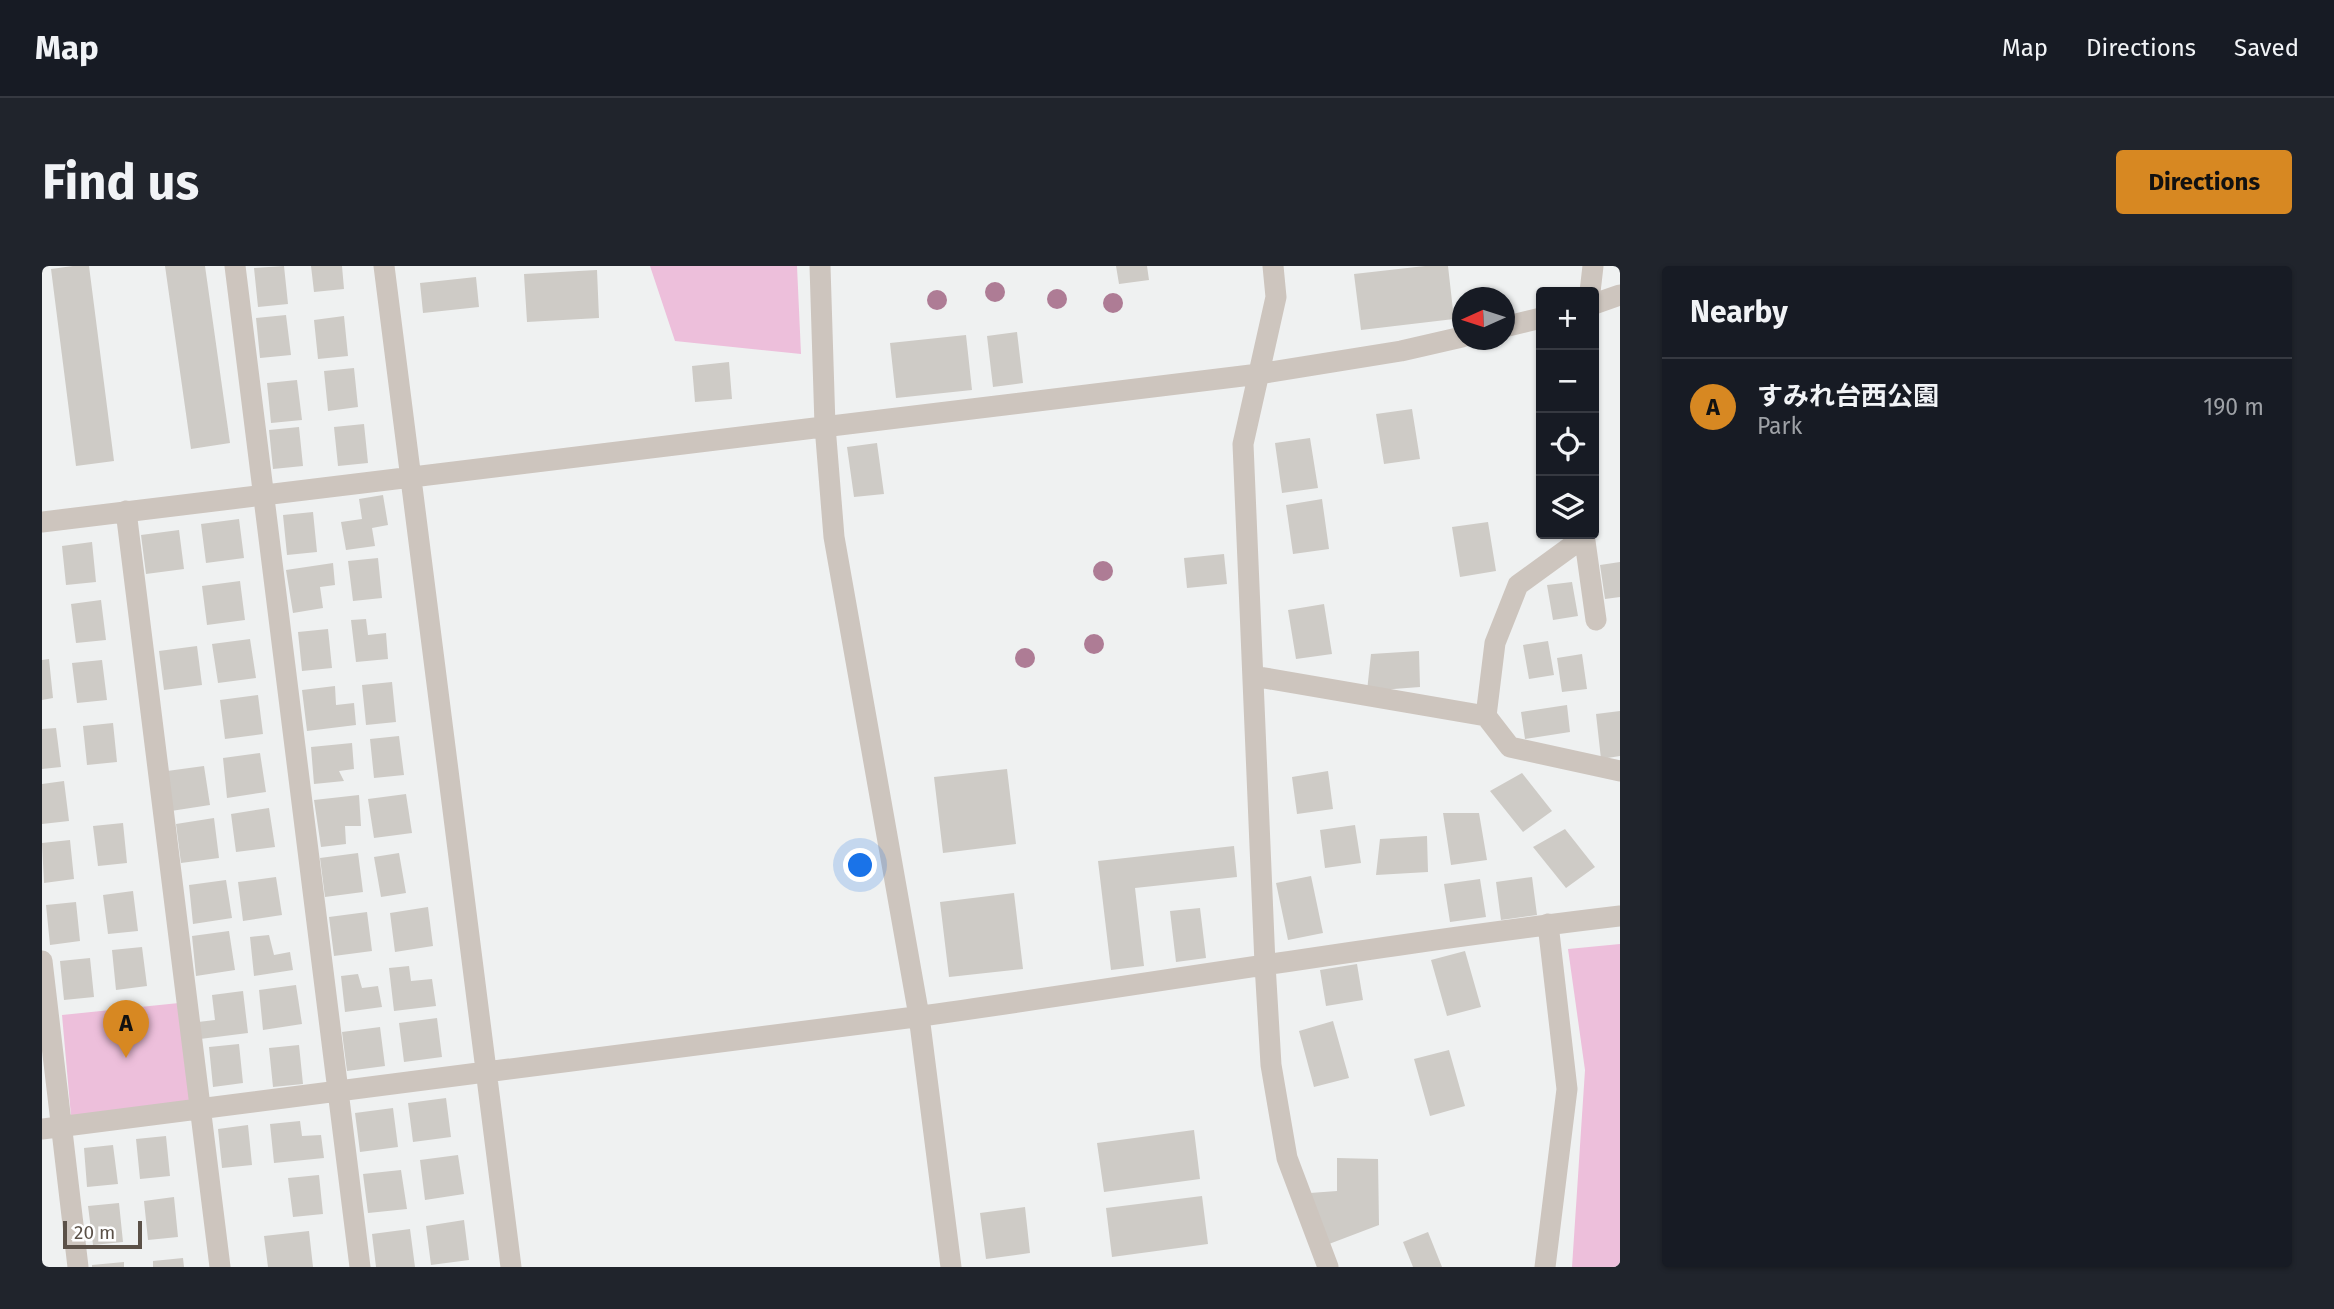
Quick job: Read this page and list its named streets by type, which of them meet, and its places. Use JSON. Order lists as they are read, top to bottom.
{
  "scale_bar": "20 m",
  "north": "left",
  "page": {
    "header": "Map",
    "nav": ["Map", "Directions", "Saved"],
    "buttons": "Directions",
    "title": "Find us",
    "heading": "Nearby",
    "map_buttons": ["+", "−"],
    "list": [
      {
        "mark": "A",
        "name": "すみれ台西公園",
        "note": "Park",
        "value": "190 m"
      }
    ],
    "pins": "A",
    "scale": "20 m"
  }
}
